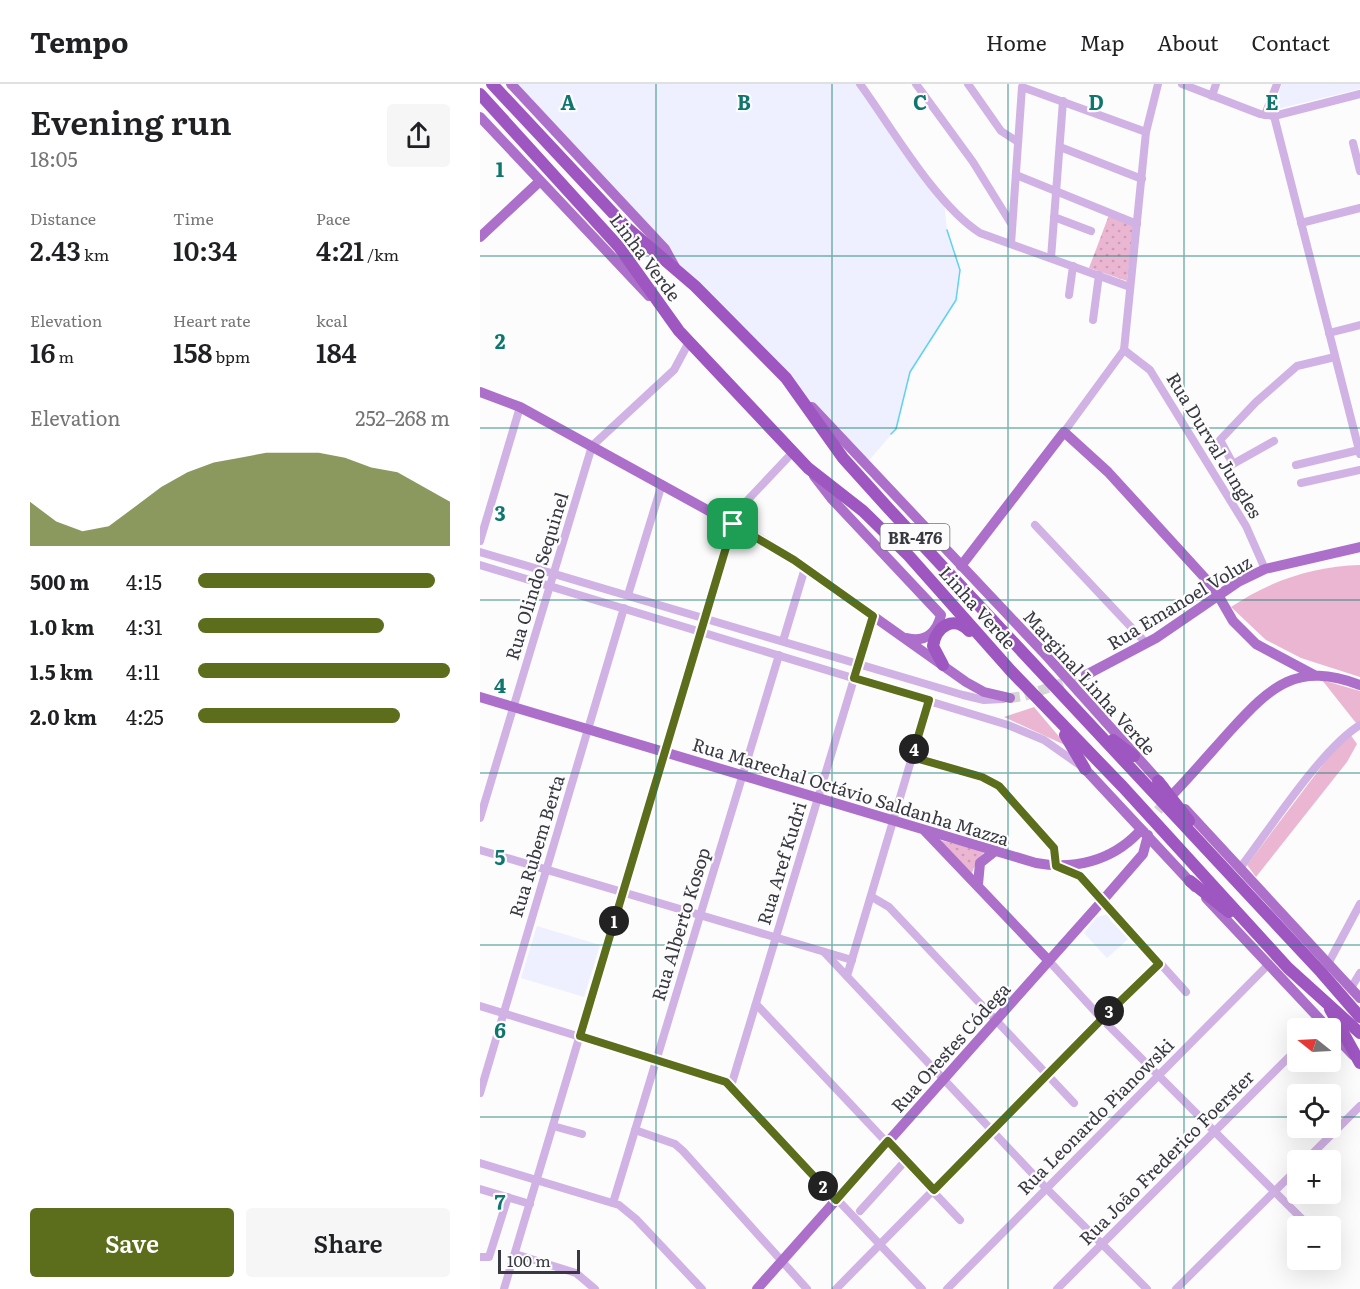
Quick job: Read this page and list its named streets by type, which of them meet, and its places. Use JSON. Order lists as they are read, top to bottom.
{
  "streets": {
    "highway": ["Linha Verde", "BR-476"],
    "main road": [
      "Rua Emanoel Voluz",
      "Marginal Linha Verde",
      "Rua Marechal Octávio Saldanha Mazza",
      "Rua Orestes Códega"
    ],
    "street": [
      "Rua Durval Jungles",
      "Rua Olindo Sequinel",
      "Rua Rubem Berta",
      "Rua Aref Kudri",
      "Rua Alberto Kosop",
      "Rua Leonardo Pianowski",
      "Rua João Frederico Foerster"
    ]
  },
  "crossings": [
    ["Linha Verde", "Marginal Linha Verde"],
    ["Rua Durval Jungles", "Rua Emanoel Voluz"],
    ["Rua Olindo Sequinel", "Rua Marechal Octávio Saldanha Mazza"],
    ["Rua Marechal Octávio Saldanha Mazza", "Rua Rubem Berta"],
    ["Rua Marechal Octávio Saldanha Mazza", "Rua Aref Kudri"],
    ["Rua Marechal Octávio Saldanha Mazza", "Rua Alberto Kosop"],
    ["Rua Marechal Octávio Saldanha Mazza", "Rua Orestes Códega"]
  ],
  "scale_bar": "100 m",
  "north": "left",
  "page": {
    "header": "Tempo",
    "nav": [
      "Home",
      "Map",
      "About",
      "Contact"
    ],
    "heading": ["Evening run", "18:05"],
    "stats": [
      ["Distance", "2.43 km"],
      ["Time", "10:34"],
      ["Pace", "4:21 /km"],
      ["Elevation", "16 m"],
      ["Heart rate", "158 bpm"],
      ["kcal", "184"]
    ],
    "chart": ["Elevation", "252–268 m"],
    "list": [
      {
        "name": "500 m",
        "note": "4:15"
      },
      {
        "name": "1.0 km",
        "note": "4:31"
      },
      {
        "name": "1.5 km",
        "note": "4:11"
      },
      {
        "name": "2.0 km",
        "note": "4:25"
      }
    ],
    "pins": [
      "4",
      "1",
      "3",
      "2"
    ],
    "map_buttons": ["+", "−"],
    "buttons": ["Save", "Share"],
    "scale": "100 m"
  },
  "grid": {
    "columns": [
      "A",
      "B",
      "C",
      "D",
      "E"
    ],
    "rows": [
      "1",
      "2",
      "3",
      "4",
      "5",
      "6",
      "7"
    ]
  }
}
